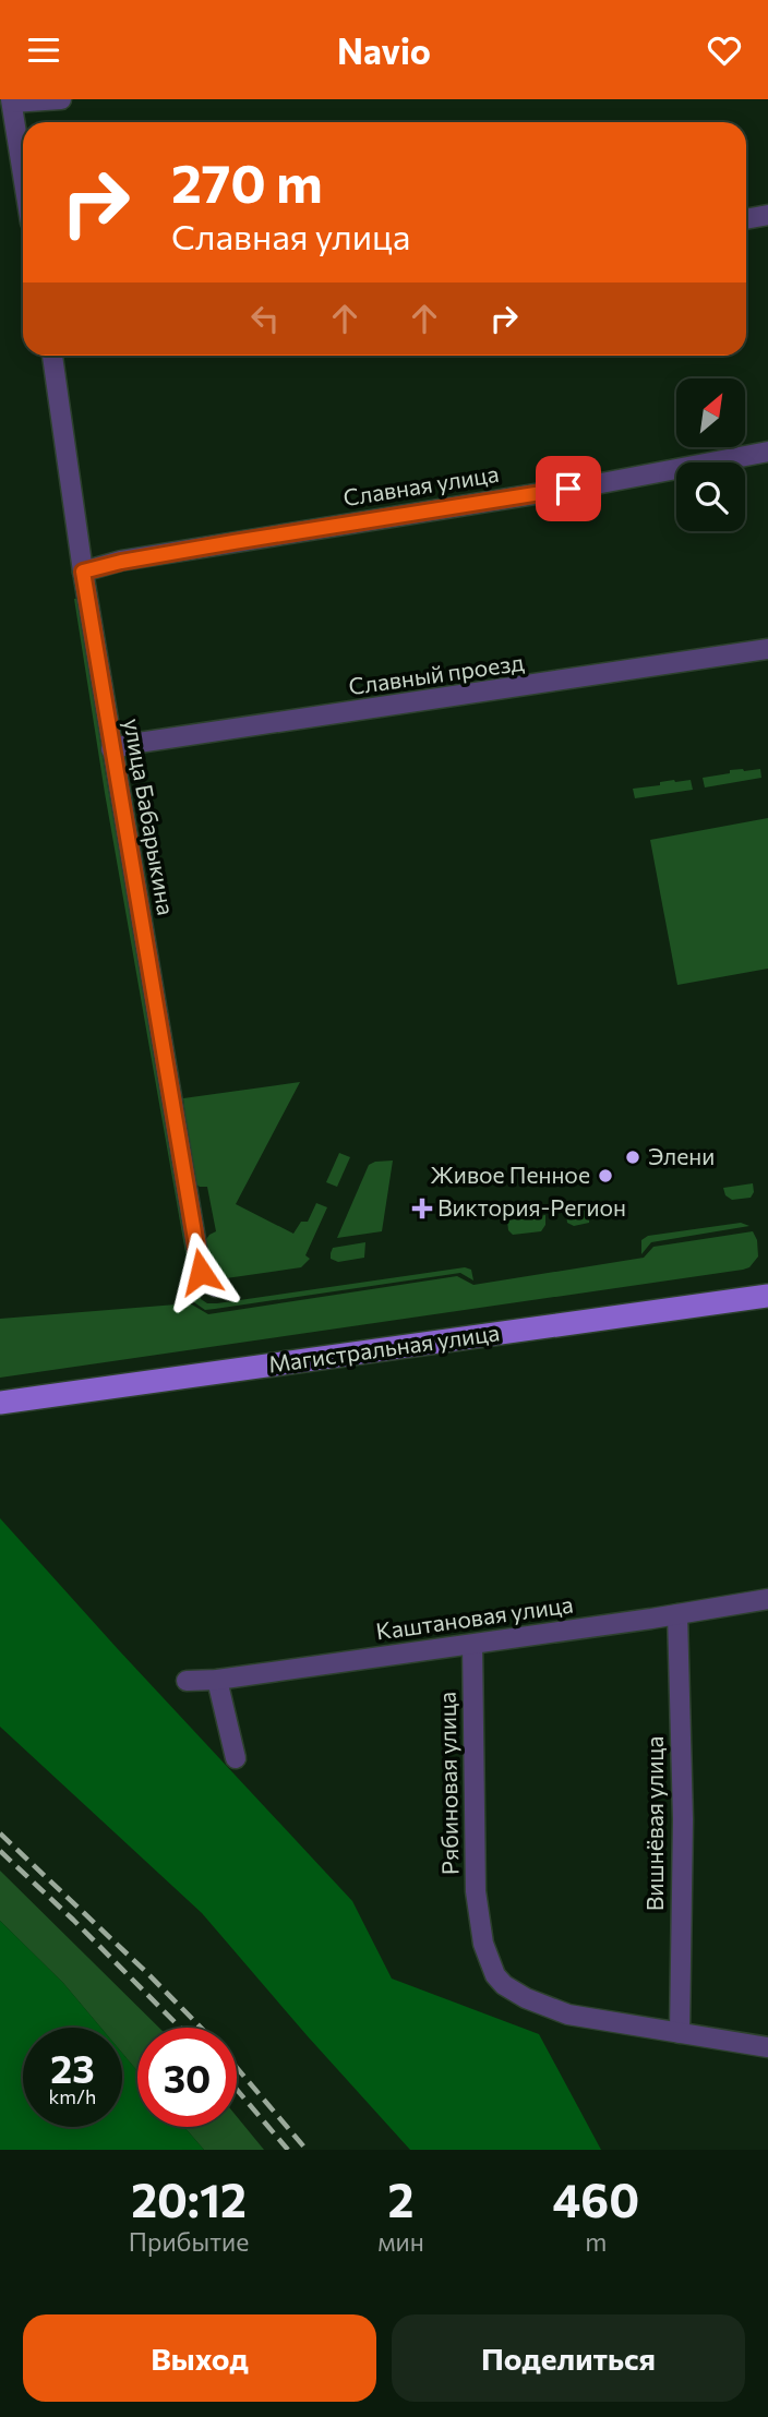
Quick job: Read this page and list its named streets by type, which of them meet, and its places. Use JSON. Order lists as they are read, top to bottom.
{
  "streets": {
    "main road": ["Магистральная улица"],
    "street": [
      "Славная улица",
      "Славный проезд",
      "улица Бабарыкина",
      "Каштановая улица",
      "Рябиновая улица",
      "Вишнёвая улица"
    ]
  },
  "crossings": [
    ["Славная улица", "улица Бабарыкина"],
    ["Славный проезд", "улица Бабарыкина"],
    ["Каштановая улица", "Рябиновая улица"],
    ["Каштановая улица", "Вишнёвая улица"],
    ["Рябиновая улица", "Вишнёвая улица"]
  ],
  "places": {
    "other": ["Элени", "Живое Пенное"],
    "health": ["Виктория-Регион"]
  },
  "north": "top right",
  "page": {
    "header": "Navio",
    "turn": ["270 m", "Славная улица"],
    "speed": "23 km/h",
    "limit": "30",
    "eta": [
      "20:12",
      "Прибытие",
      "2",
      "мин",
      "460",
      "m"
    ],
    "buttons": ["Выход", "Поделиться"]
  }
}
